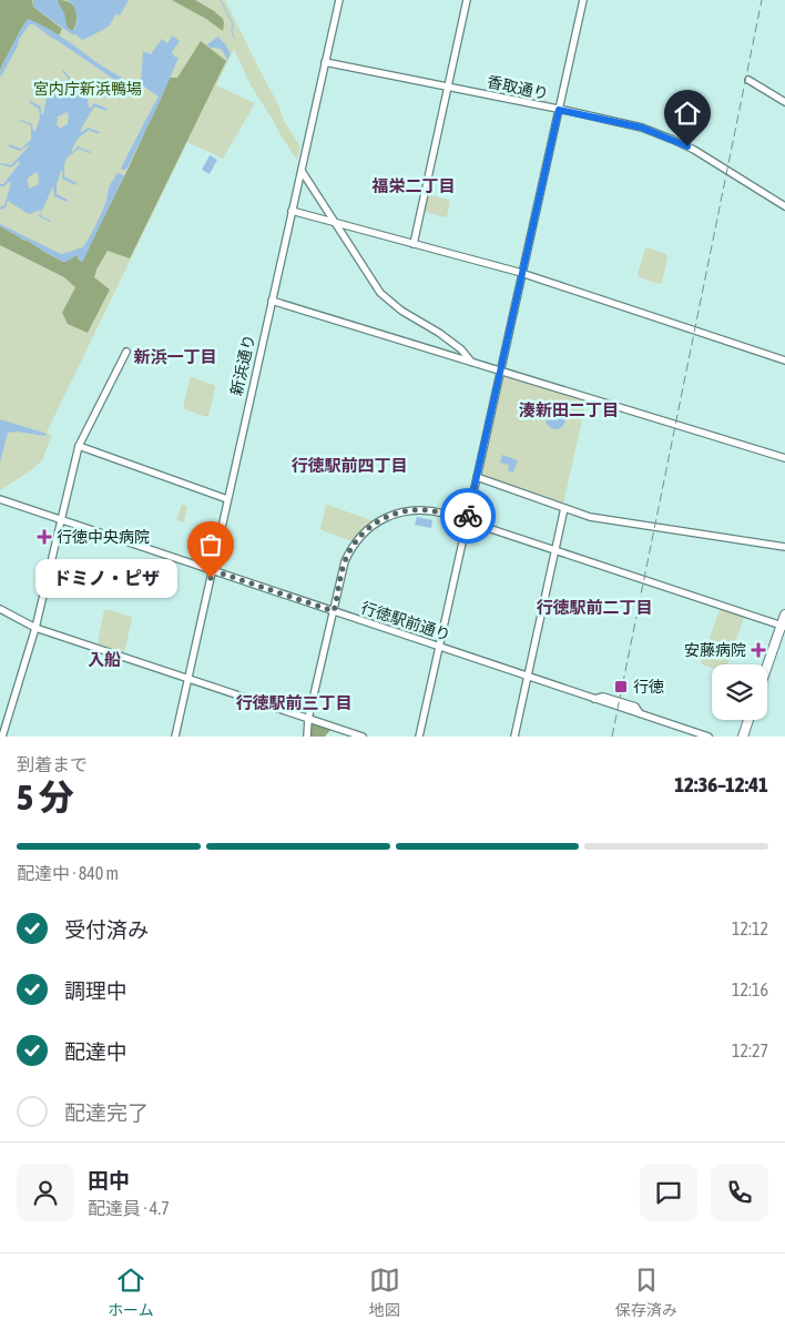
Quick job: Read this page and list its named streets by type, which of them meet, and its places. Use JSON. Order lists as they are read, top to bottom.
{
  "streets": {
    "street": ["香取通り", "新浜通り", "行徳駅前通り"]
  },
  "crossings": [
    ["香取通り", "新浜通り"],
    ["新浜通り", "行徳駅前通り"]
  ],
  "districts": [
    "福栄二丁目",
    "新浜一丁目",
    "湊新田二丁目",
    "行徳駅前四丁目",
    "行徳駅前二丁目",
    "入船",
    "行徳駅前三丁目"
  ],
  "parks": ["宮内庁新浜鴨場"],
  "places": {
    "health": ["行徳中央病院", "安藤病院"],
    "other": ["ドミノ・ピザ"],
    "transit": ["行徳"]
  },
  "page": {
    "bubble": "ドミノ・ピザ",
    "heading": ["5 分", "到着まで", "12:36–12:41"],
    "panel": ["田中", "配達員 · 4.7"],
    "bar": "配達中 · 840 m",
    "list": [
      ["受付済み", "12:12"],
      ["調理中", "12:16"],
      ["配達中", "12:27"],
      "配達完了"
    ],
    "tabs": ["ホーム", "地図", "保存済み"]
  }
}
